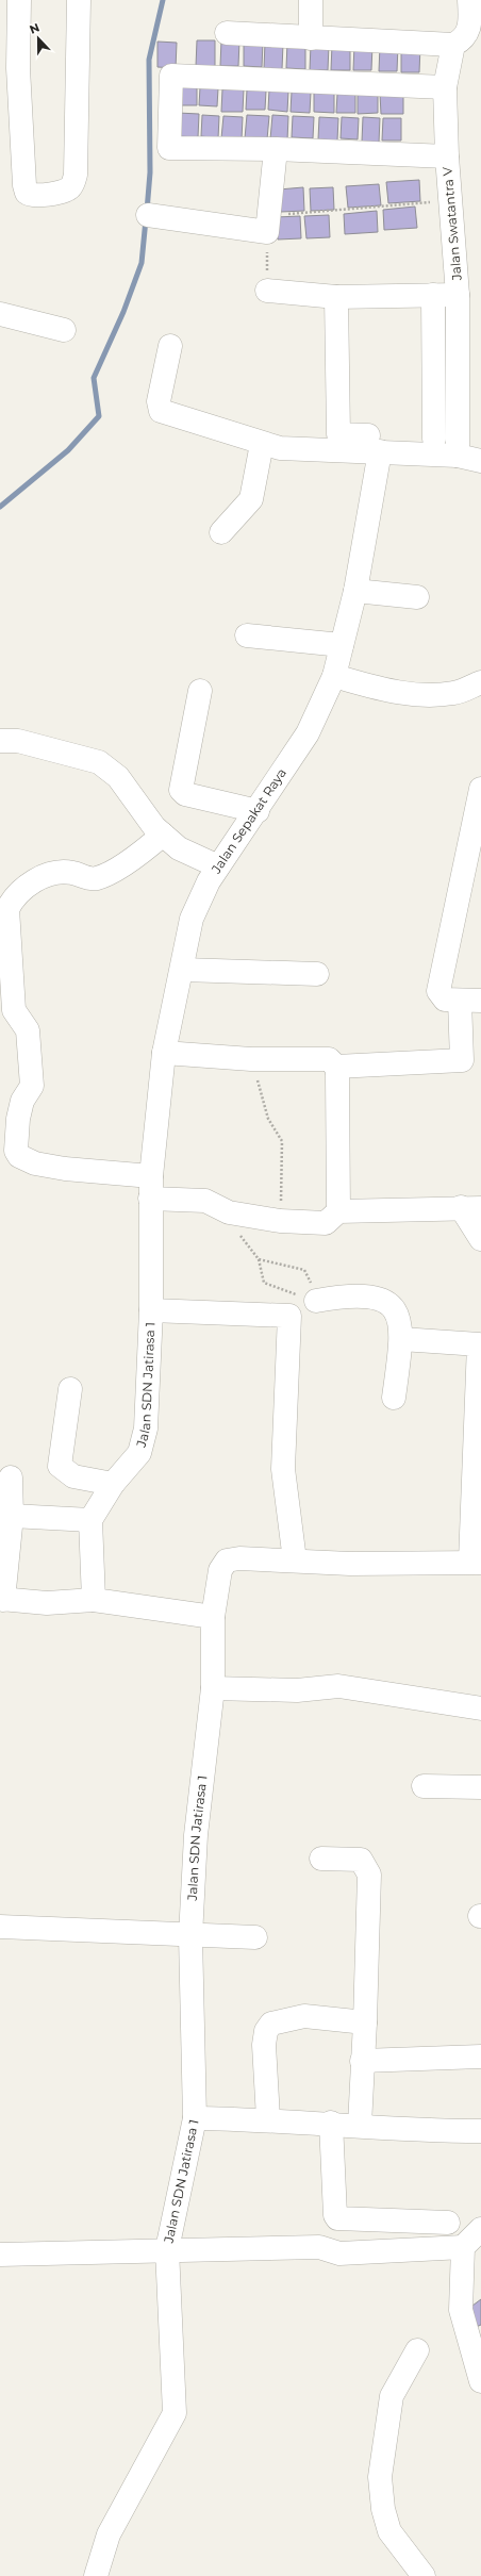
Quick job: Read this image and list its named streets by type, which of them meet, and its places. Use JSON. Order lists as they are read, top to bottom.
{
  "streets": {
    "street": ["Jalan Swatantra V", "Jalan Sepakat Raya", "Jalan SDN Jatirasa 1"]
  },
  "crossings": [
    ["Jalan Sepakat Raya", "Jalan SDN Jatirasa 1"]
  ],
  "north": "top"
}
